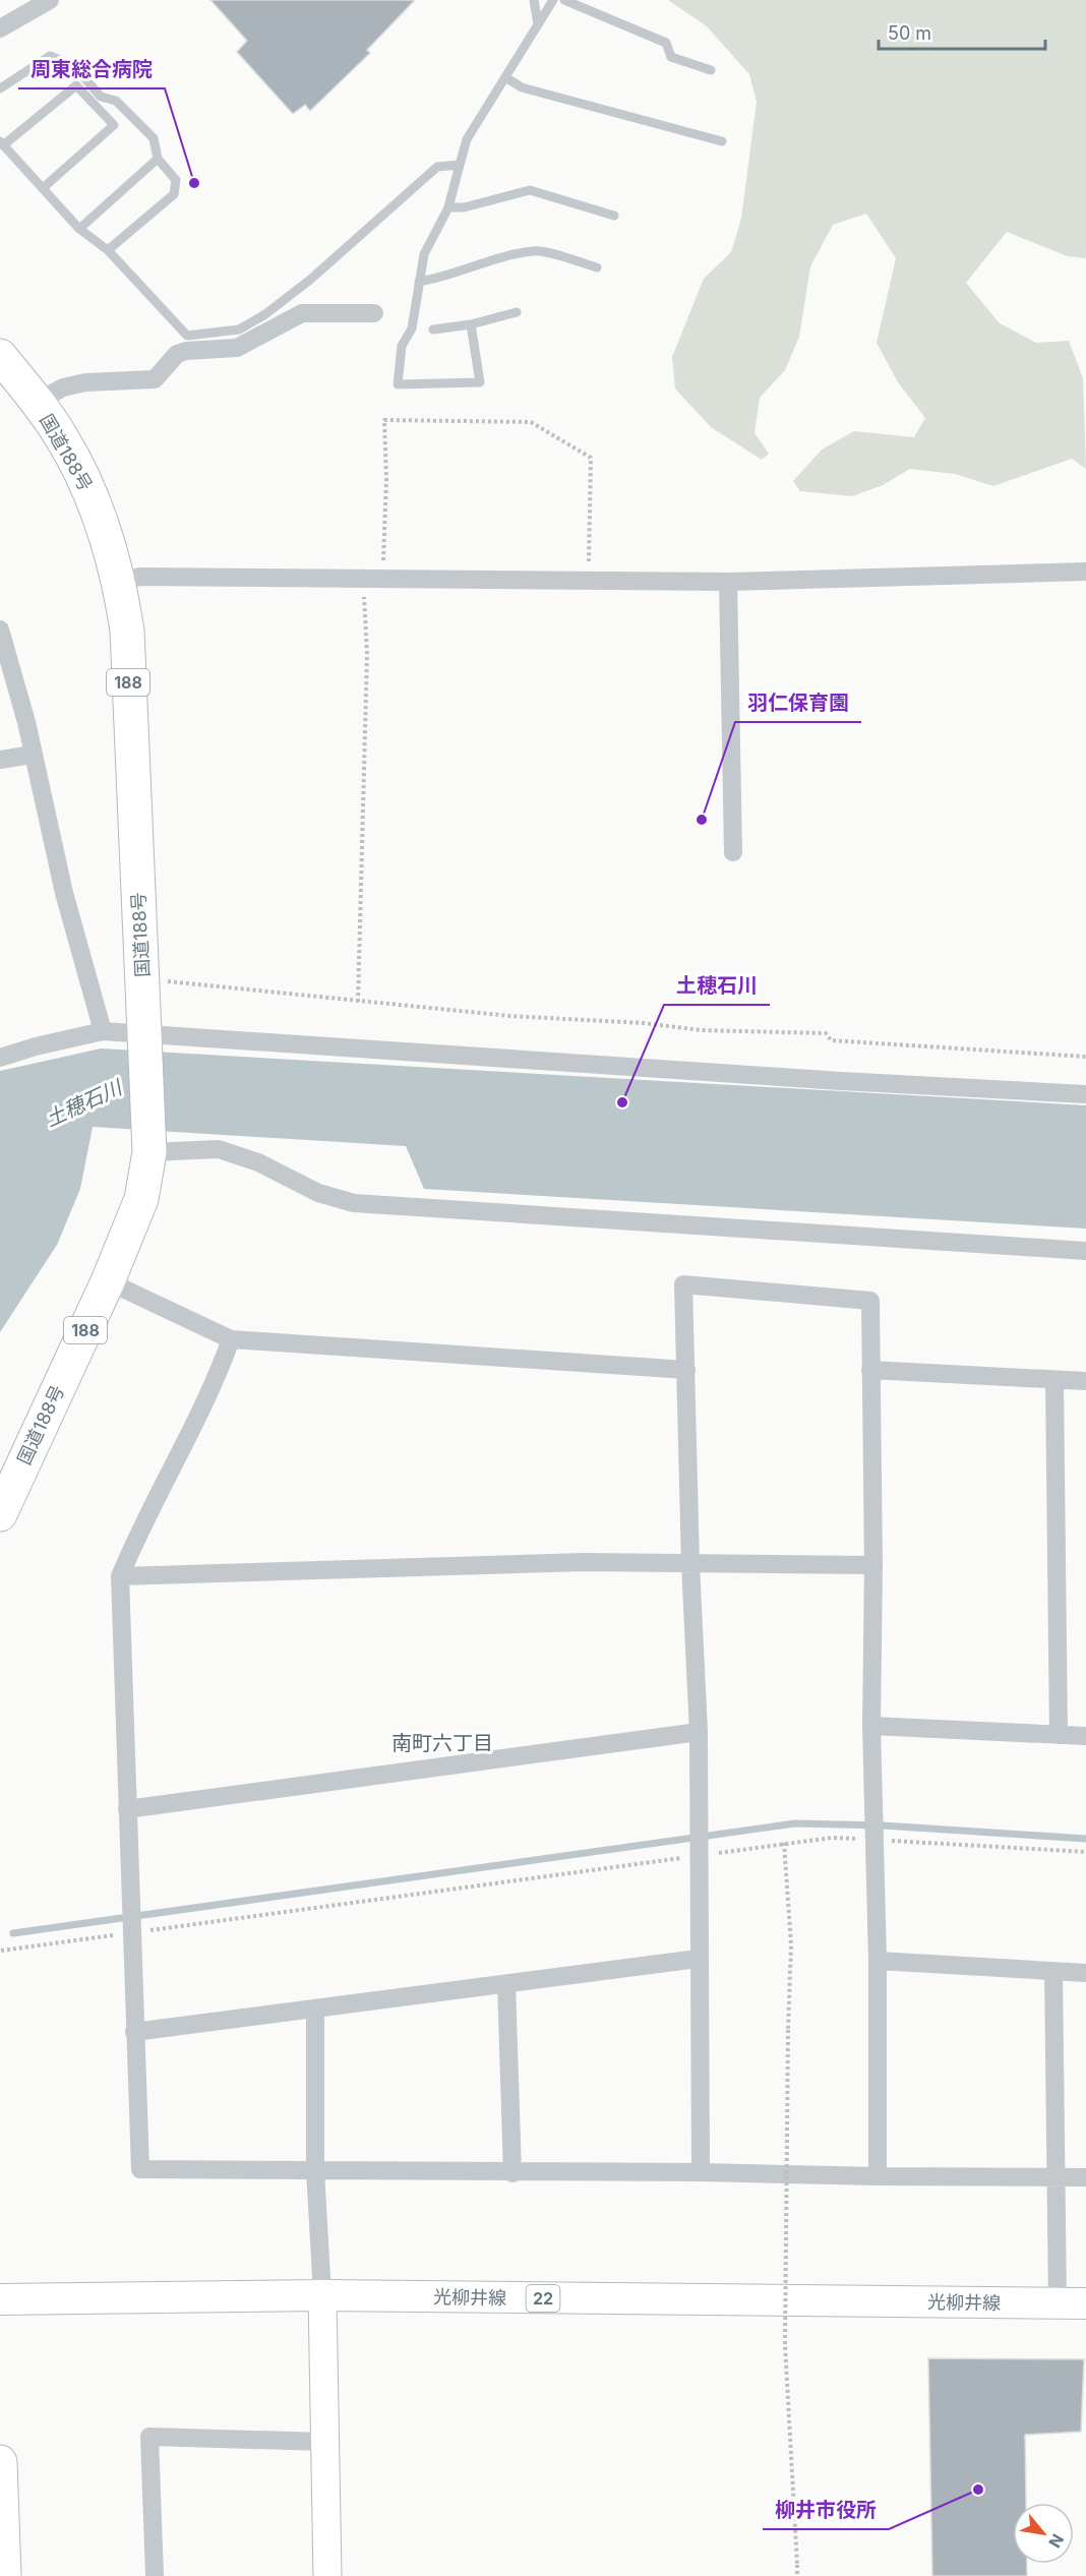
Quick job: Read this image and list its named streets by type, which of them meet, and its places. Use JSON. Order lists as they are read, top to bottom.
{
  "streets": {
    "highway": ["国道188号", "188"],
    "main road": ["光柳井線", "22"]
  },
  "districts": ["南町六丁目"],
  "water": ["土穂石川"],
  "places": [
    "周東総合病院",
    "羽仁保育園",
    "土穂石川",
    "柳井市役所"
  ],
  "scale_bar": "50 m",
  "north": "bottom right"
}
